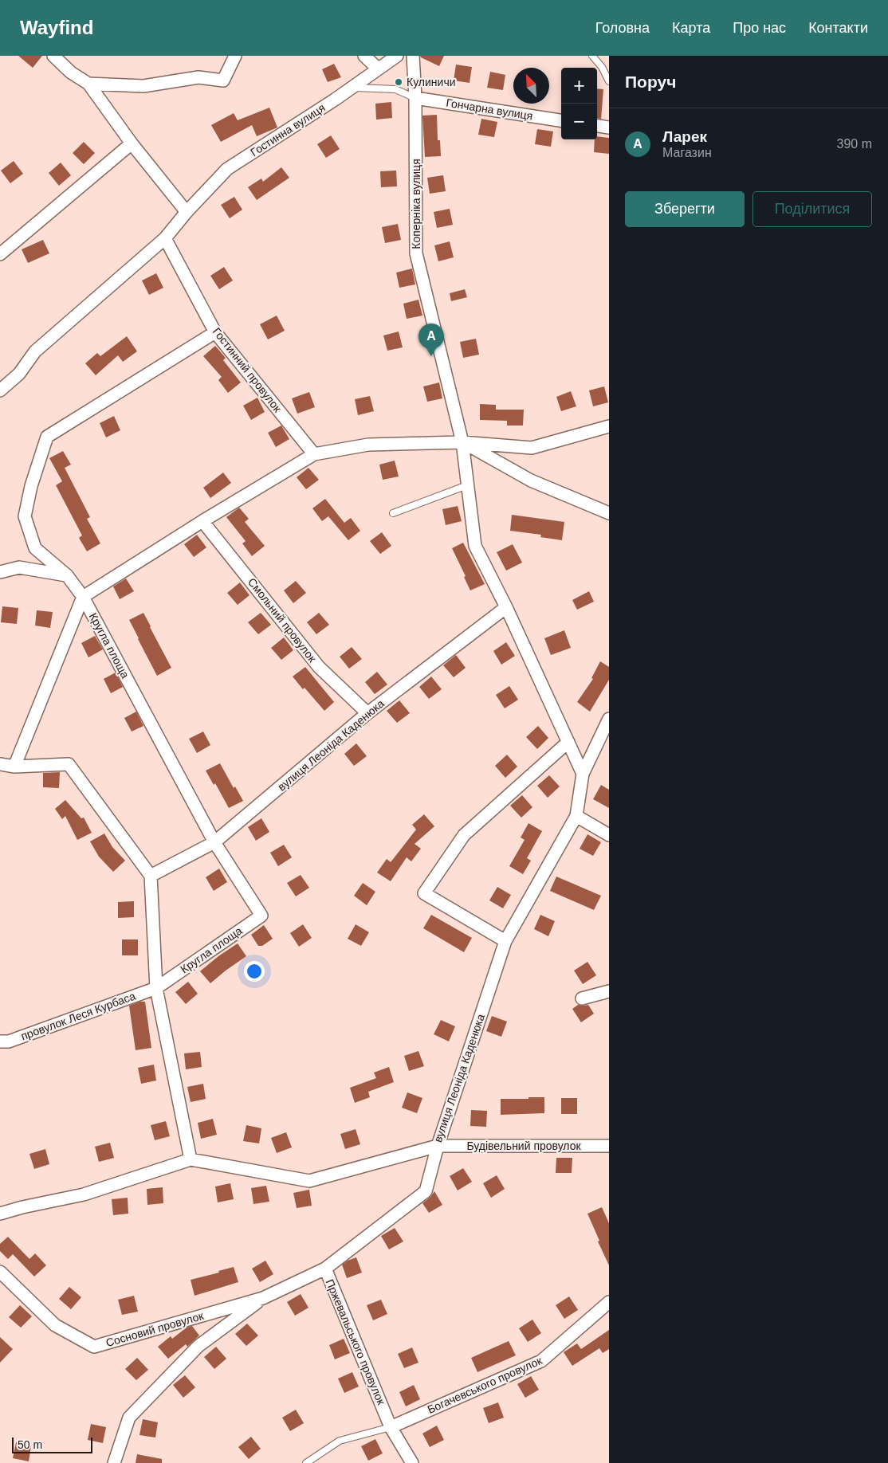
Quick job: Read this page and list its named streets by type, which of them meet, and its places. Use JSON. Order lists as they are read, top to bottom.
{
  "streets": {
    "street": [
      "Гончарна вулиця",
      "Гостинна вулиця",
      "Коперніка вулиця",
      "Гостинний провулок",
      "Смольний провулок",
      "Кругла площа",
      "вулиця Леоніда Каденюка",
      "провулок Леся Курбаса",
      "Будівельний провулок",
      "Сосновий провулок",
      "Пржевальського провулок",
      "Богачевського провулок"
    ]
  },
  "crossings": [
    ["Гончарна вулиця", "Коперніка вулиця"],
    ["Гостинна вулиця", "Гостинний провулок"],
    ["Гостинний провулок", "Кругла площа"],
    ["Смольний провулок", "вулиця Леоніда Каденюка"],
    ["Кругла площа", "вулиця Леоніда Каденюка"],
    ["Кругла площа", "провулок Леся Курбаса"],
    ["вулиця Леоніда Каденюка", "Будівельний провулок"],
    ["вулиця Леоніда Каденюка", "Пржевальського провулок"],
    ["Будівельний провулок", "Пржевальського провулок"],
    ["Сосновий провулок", "Пржевальського провулок"],
    ["Пржевальського провулок", "Богачевського провулок"]
  ],
  "places": ["Кулиничи"],
  "scale_bar": "50 m",
  "north": "top left",
  "page": {
    "header": "Wayfind",
    "nav": [
      "Головна",
      "Карта",
      "Про нас",
      "Контакти"
    ],
    "heading": "Поруч",
    "map_buttons": ["+", "−"],
    "list": [
      {
        "mark": "A",
        "name": "Ларек",
        "note": "Магазин",
        "value": "390 m"
      }
    ],
    "buttons": ["Зберегти", "Поділитися"],
    "pins": "A",
    "scale": "50 m"
  }
}
